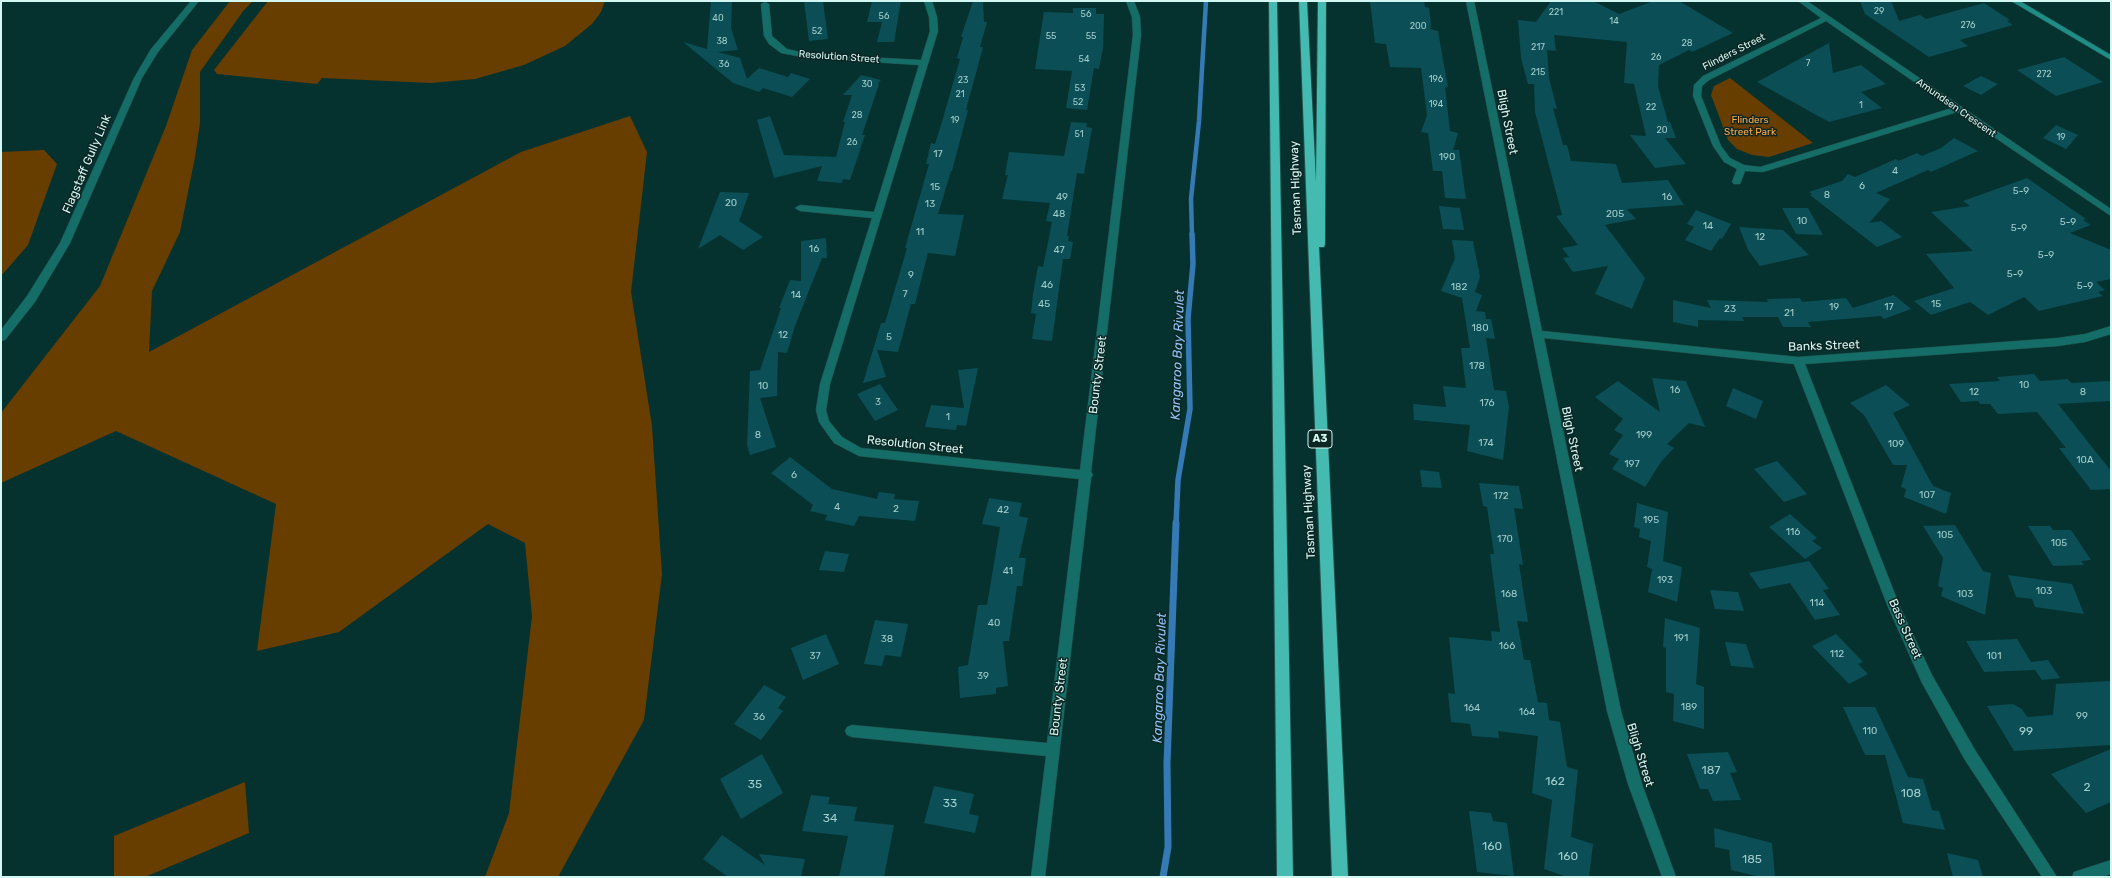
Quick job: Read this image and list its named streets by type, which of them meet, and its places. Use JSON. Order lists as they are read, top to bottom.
{
  "streets": {
    "highway": ["Tasman Highway", "A3"],
    "street": [
      "Flinders Street",
      "Resolution Street",
      "Amundsen Crescent",
      "Bligh Street",
      "Flagstaff Gully Link",
      "Banks Street",
      "Bounty Street",
      "Bass Street"
    ]
  },
  "crossings": [
    ["Flinders Street", "Amundsen Crescent"],
    ["Resolution Street", "Bounty Street"],
    ["Bligh Street", "Banks Street"],
    ["Banks Street", "Bass Street"]
  ],
  "water": ["Kangaroo Bay Rivulet"],
  "parks": ["Flinders Street Park"],
  "house_numbers": [
    "29",
    "221",
    "56",
    "56",
    "40",
    "14",
    "276",
    "200",
    "52",
    "55",
    "55",
    "38",
    "28",
    "217",
    "26",
    "54",
    "7",
    "36",
    "215",
    "272",
    "196",
    "23",
    "30",
    "53",
    "21",
    "52",
    "194",
    "1",
    "22",
    "28",
    "19",
    "20",
    "51",
    "19",
    "26",
    "17",
    "190",
    "4",
    "6",
    "15",
    "5-9",
    "8",
    "49",
    "16",
    "20",
    "13",
    "48",
    "205",
    "10",
    "5-9",
    "14",
    "5-9",
    "11",
    "12",
    "16",
    "47",
    "5-9",
    "5-9",
    "9",
    "46",
    "5-9",
    "182",
    "7",
    "14",
    "45",
    "15",
    "19",
    "17",
    "23",
    "21",
    "180",
    "12",
    "5",
    "178",
    "10",
    "10",
    "16",
    "12",
    "8",
    "3",
    "176",
    "1",
    "8",
    "199",
    "174",
    "109",
    "10A",
    "197",
    "6",
    "107",
    "172",
    "4",
    "2",
    "42",
    "195",
    "116",
    "105",
    "170",
    "105",
    "41",
    "193",
    "103",
    "168",
    "103",
    "114",
    "40",
    "191",
    "38",
    "166",
    "112",
    "37",
    "101",
    "39",
    "189",
    "164",
    "164",
    "99",
    "36",
    "110",
    "99",
    "187",
    "162",
    "35",
    "2",
    "108",
    "33",
    "34",
    "160",
    "160",
    "185"
  ]
}
